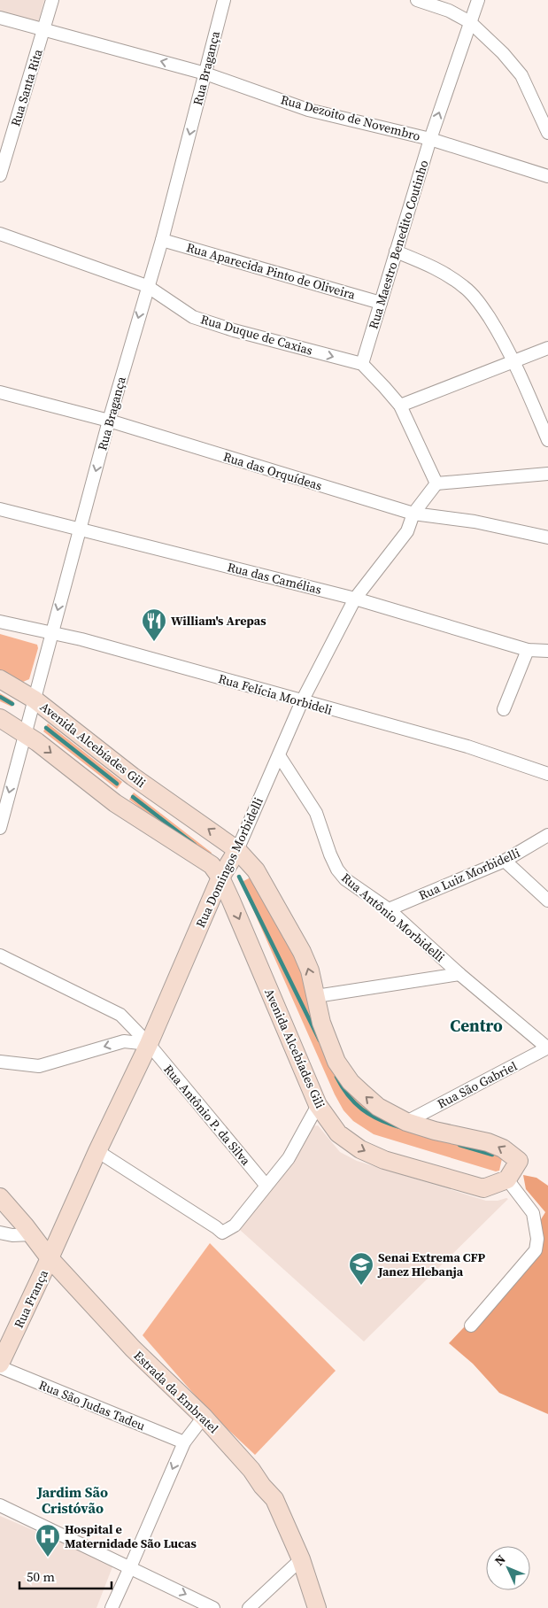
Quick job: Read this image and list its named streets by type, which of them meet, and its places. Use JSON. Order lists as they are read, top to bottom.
{
  "streets": {
    "street": [
      "Rua Bragança",
      "Rua Santa Rita",
      "Rua Dezoito de Novembro",
      "Rua Maestro Benedito Coutinho",
      "Rua Aparecida Pinto de Oliveira",
      "Rua Duque de Caxias",
      "Rua das Orquídeas",
      "Rua das Camélias",
      "Rua Felícia Morbideli",
      "Avenida Alcebíades Gili",
      "Rua Domingos Morbidelli",
      "Rua Luiz Morbidelli",
      "Rua Antônio Morbidelli",
      "Rua São Gabriel",
      "Rua Antônio P. da Silva",
      "Rua França",
      "Estrada da Embratel",
      "Rua São Judas Tadeu"
    ]
  },
  "crossings": [
    ["Rua Bragança", "Rua Dezoito de Novembro"],
    ["Rua Bragança", "Rua Aparecida Pinto de Oliveira"],
    ["Rua Bragança", "Rua Duque de Caxias"],
    ["Rua Bragança", "Rua das Orquídeas"],
    ["Rua Bragança", "Rua das Camélias"],
    ["Rua Bragança", "Rua Felícia Morbideli"],
    ["Rua Bragança", "Avenida Alcebíades Gili"],
    ["Rua Santa Rita", "Rua Dezoito de Novembro"],
    ["Rua Dezoito de Novembro", "Rua Maestro Benedito Coutinho"],
    ["Rua Maestro Benedito Coutinho", "Rua Aparecida Pinto de Oliveira"],
    ["Rua Maestro Benedito Coutinho", "Rua Duque de Caxias"],
    ["Rua das Orquídeas", "Rua Domingos Morbidelli"],
    ["Rua das Camélias", "Rua Domingos Morbidelli"],
    ["Rua Felícia Morbideli", "Rua Domingos Morbidelli"],
    ["Avenida Alcebíades Gili", "Rua Domingos Morbidelli"],
    ["Avenida Alcebíades Gili", "Rua São Gabriel"],
    ["Rua Domingos Morbidelli", "Rua Antônio Morbidelli"],
    ["Rua Domingos Morbidelli", "Rua Antônio P. da Silva"],
    ["Rua Domingos Morbidelli", "Rua França"],
    ["Rua Domingos Morbidelli", "Estrada da Embratel"],
    ["Rua Luiz Morbidelli", "Rua Antônio Morbidelli"],
    ["Rua Antônio Morbidelli", "Rua São Gabriel"],
    ["Rua França", "Estrada da Embratel"]
  ],
  "one_way": ["Rua Bragança", "Rua Duque de Caxias"],
  "districts": ["Centro", "Jardim São Cristóvão"],
  "places": {
    "restaurant": ["William's Arepas"],
    "school or university": ["Senai Extrema CFP Janez Hlebanja"],
    "hospital": ["Hospital e Maternidade São Lucas"]
  },
  "scale_bar": "50 m",
  "north": "top left"
}
